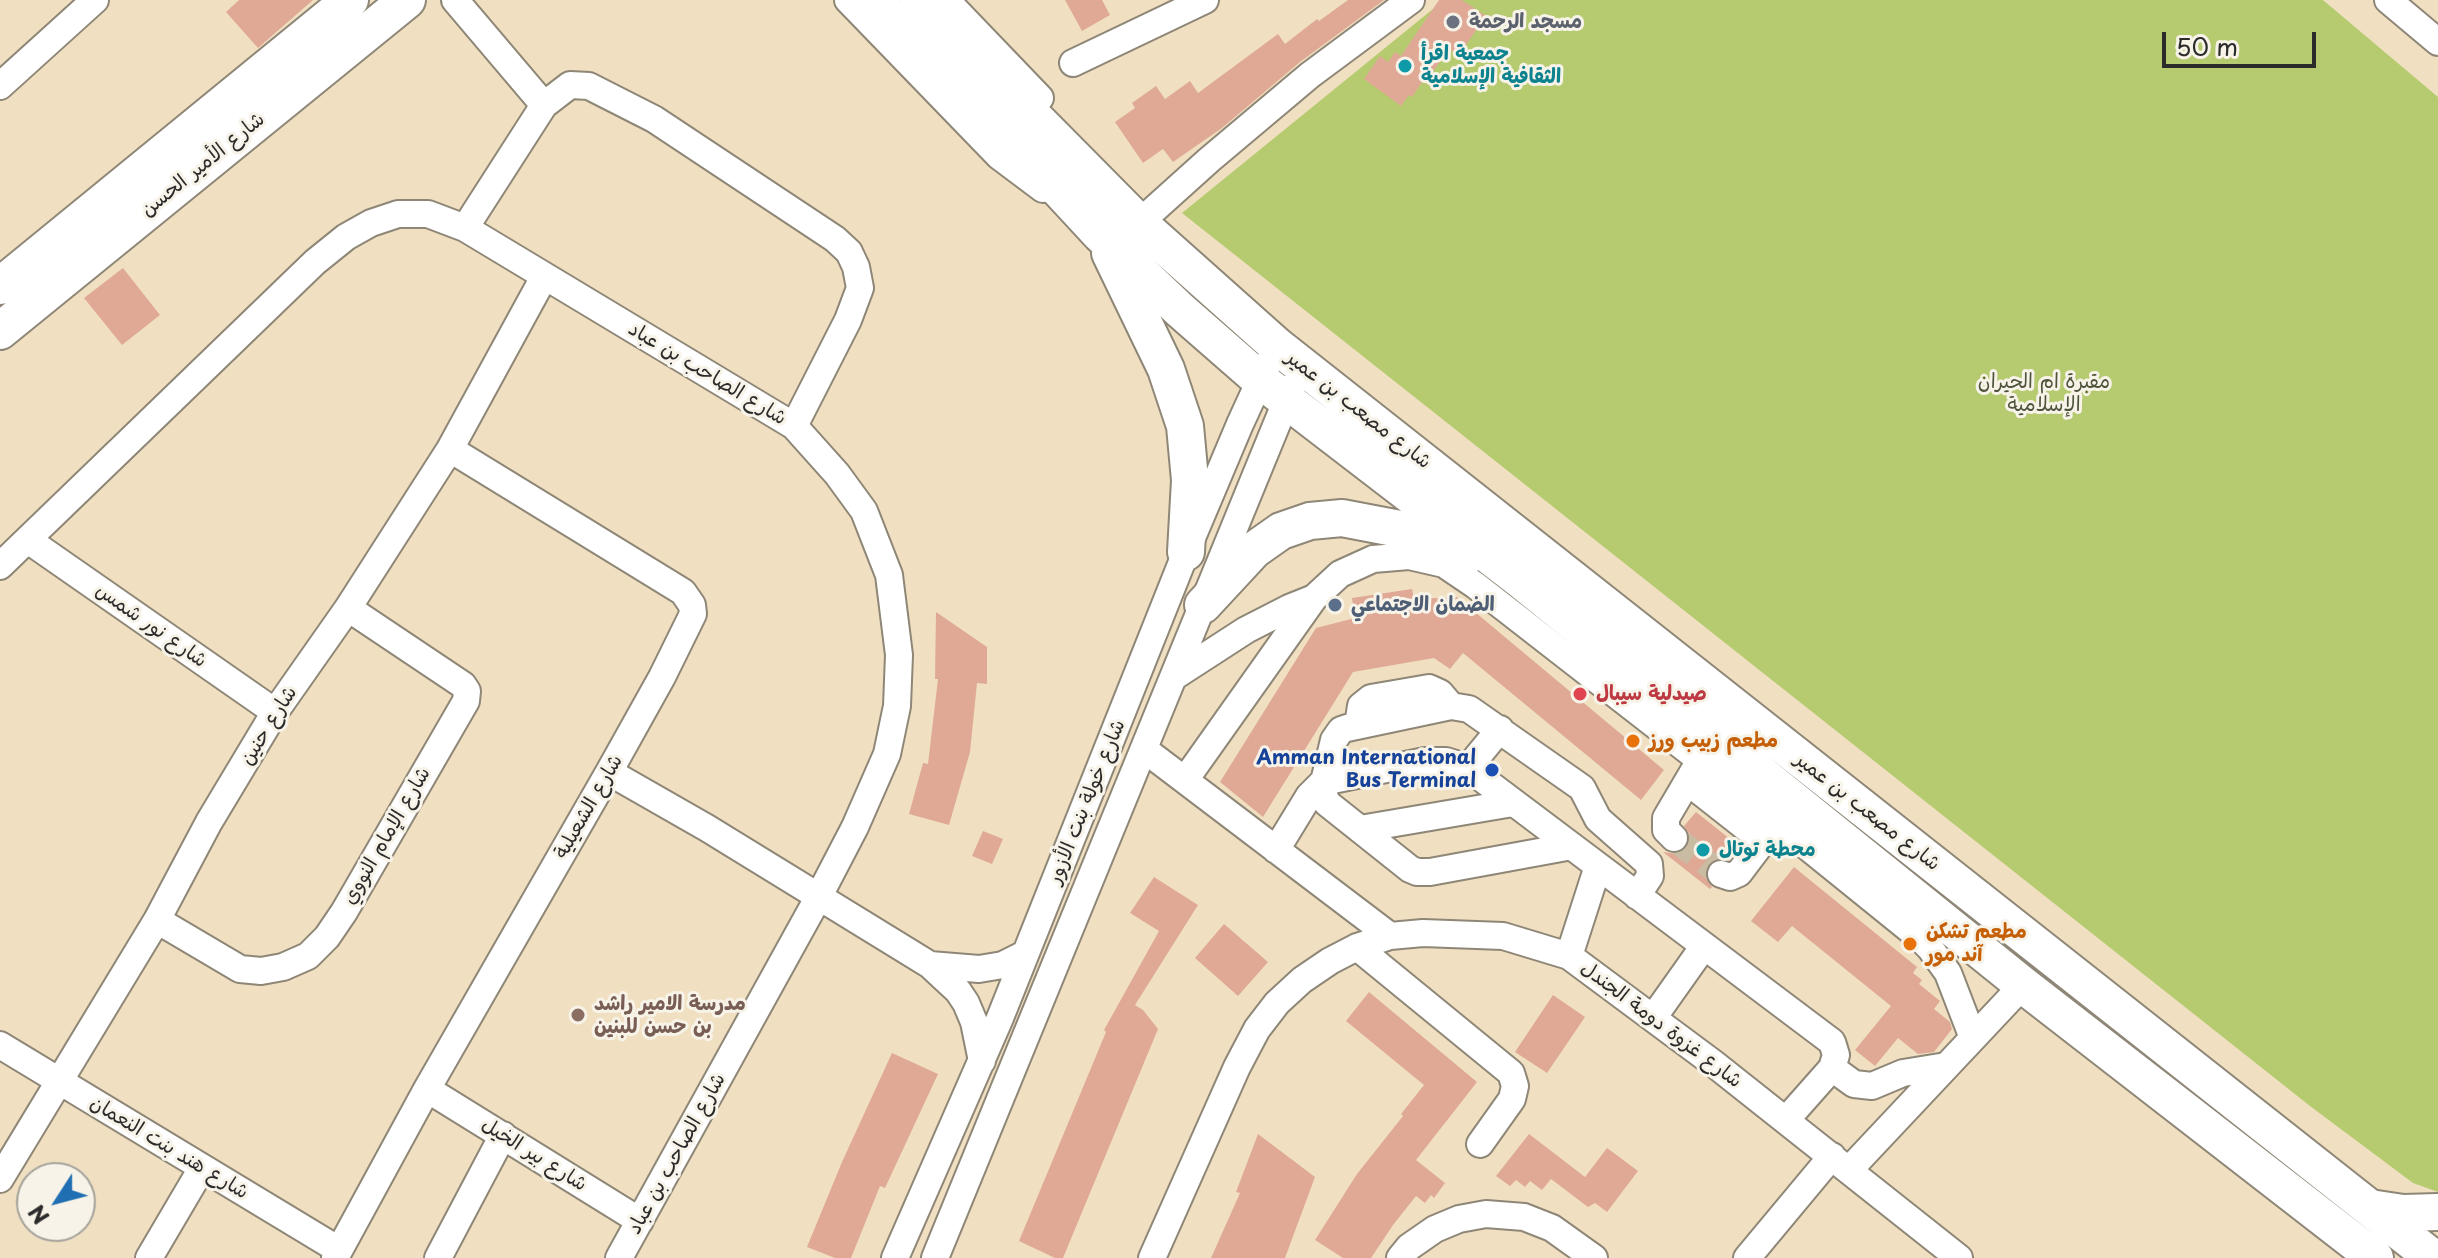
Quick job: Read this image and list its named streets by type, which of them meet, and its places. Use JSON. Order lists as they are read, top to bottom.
{
  "streets": {
    "highway": ["شارع الأمير الحسن", "شارع مصعب بن عمير"],
    "street": [
      "شارع الصاحب بن عباد",
      "شارع نور شمس",
      "شارع حنين",
      "شارع خولة بنت الأزور",
      "شارع الشعيلية",
      "شارع الإمام النووي",
      "شارع غزوة دومة الجندل",
      "شارع هند بنت النعمان",
      "شارع بير الخيل"
    ]
  },
  "crossings": [
    ["شارع الصاحب بن عباد", "شارع نور شمس"],
    ["شارع الصاحب بن عباد", "شارع حنين"],
    ["شارع الصاحب بن عباد", "شارع بير الخيل"],
    ["شارع مصعب بن عمير", "شارع خولة بنت الأزور"],
    ["شارع نور شمس", "شارع حنين"],
    ["شارع حنين", "شارع الشعيلية"],
    ["شارع حنين", "شارع الإمام النووي"],
    ["شارع حنين", "شارع هند بنت النعمان"],
    ["شارع الشعيلية", "شارع هند بنت النعمان"],
    ["شارع الشعيلية", "شارع بير الخيل"]
  ],
  "parks": ["مقبرة ام الحيران الإسلامية"],
  "places": [
    "مسجد الرحمة",
    "جمعية اقرأ الثقافية الإسلامية",
    "الضمان الاجتماعي",
    "صيدلية سيبال",
    "مطعم زبيب ورز",
    "Amman International Bus Terminal",
    "محطة توتال",
    "مطعم تشكن آند مور",
    "مدرسة الامير راشد بن حسن للبنين"
  ],
  "scale_bar": "50 m",
  "north": "bottom left"
}
